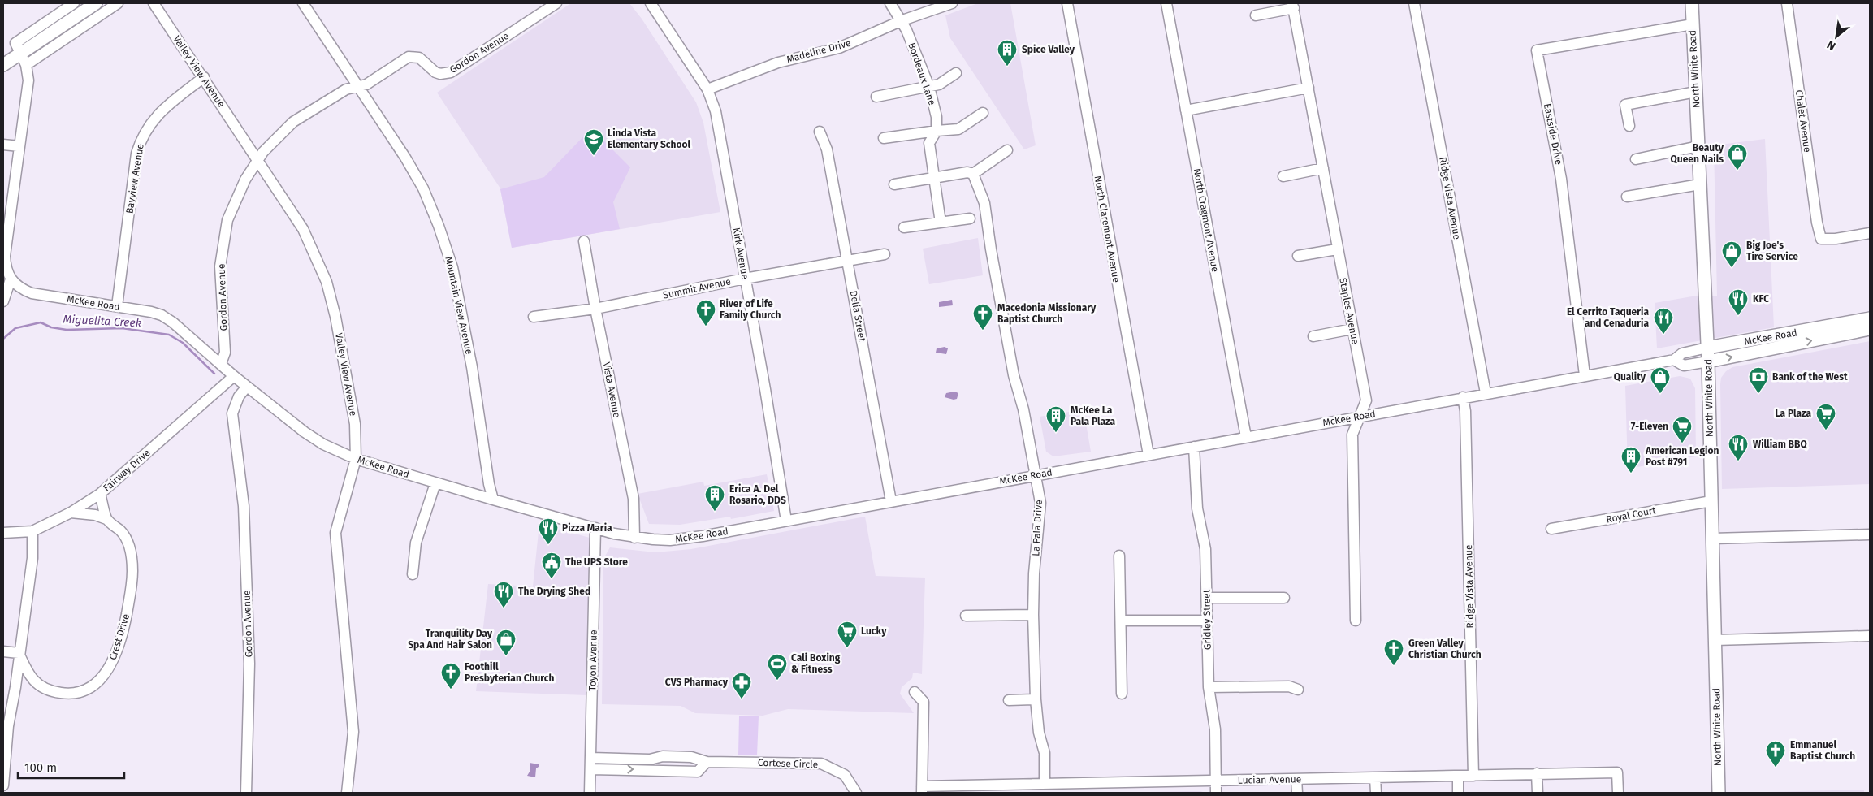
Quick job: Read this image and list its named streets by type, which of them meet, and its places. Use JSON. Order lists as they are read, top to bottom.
{
  "streets": {
    "main road": ["North White Road", "McKee Road"],
    "street": [
      "Madeline Drive",
      "Gordon Avenue",
      "Valley View Avenue",
      "Bordeaux Lane",
      "Chalet Avenue",
      "Eastside Drive",
      "Bayview Avenue",
      "Ridge Vista Avenue",
      "North Cragmont Avenue",
      "North Claremont Avenue",
      "Kirk Avenue",
      "Summit Avenue",
      "Mountain View Avenue",
      "Staples Avenue",
      "Delia Street",
      "Vista Avenue",
      "Fairway Drive",
      "Royal Court",
      "La Pala Drive",
      "Gridley Street",
      "Crest Drive",
      "Toyon Avenue",
      "Cortese Circle",
      "Lucian Avenue"
    ]
  },
  "crossings": [
    ["Madeline Drive", "Bordeaux Lane"],
    ["Madeline Drive", "Kirk Avenue"],
    ["Gordon Avenue", "Valley View Avenue"],
    ["Gordon Avenue", "McKee Road"],
    ["Gordon Avenue", "Mountain View Avenue"],
    ["North White Road", "Eastside Drive"],
    ["North White Road", "McKee Road"],
    ["North White Road", "Royal Court"],
    ["Valley View Avenue", "Bayview Avenue"],
    ["Valley View Avenue", "McKee Road"],
    ["Eastside Drive", "McKee Road"],
    ["Bayview Avenue", "McKee Road"],
    ["Ridge Vista Avenue", "McKee Road"],
    ["Ridge Vista Avenue", "Lucian Avenue"],
    ["North Cragmont Avenue", "McKee Road"],
    ["North Claremont Avenue", "McKee Road"],
    ["Kirk Avenue", "Summit Avenue"],
    ["Kirk Avenue", "McKee Road"],
    ["Summit Avenue", "Delia Street"],
    ["Summit Avenue", "Vista Avenue"],
    ["McKee Road", "Mountain View Avenue"],
    ["McKee Road", "Staples Avenue"],
    ["McKee Road", "Delia Street"],
    ["McKee Road", "Vista Avenue"],
    ["McKee Road", "Fairway Drive"],
    ["McKee Road", "La Pala Drive"],
    ["McKee Road", "Gridley Street"],
    ["McKee Road", "Toyon Avenue"],
    ["Fairway Drive", "Crest Drive"],
    ["La Pala Drive", "Lucian Avenue"],
    ["Gridley Street", "Lucian Avenue"],
    ["Toyon Avenue", "Cortese Circle"]
  ],
  "water": ["Miguelita Creek"],
  "places": {
    "building": [
      "Spice Valley",
      "McKee La Pala Plaza",
      "American Legion Post #791",
      "Erica A. Del Rosario, DDS"
    ],
    "school or university": ["Linda Vista Elementary School"],
    "shop": [
      "Beauty Queen Nails",
      "Big Joe's Tire Service",
      "Quality",
      "Tranquility Day Spa And Hair Salon"
    ],
    "restaurant": [
      "KFC",
      "El Cerrito Taqueria and Cenaduria",
      "William BBQ",
      "Pizza Maria",
      "The Drying Shed"
    ],
    "church": [
      "River of Life Family Church",
      "Macedonia Missionary Baptist Church",
      "Green Valley Christian Church",
      "Foothill Presbyterian Church",
      "Emmanuel Baptist Church"
    ],
    "bank": ["Bank of the West"],
    "supermarket": ["La Plaza", "7-Eleven", "Lucky"],
    "public building": ["The UPS Store"],
    "sports": ["Cali Boxing & Fitness"],
    "pharmacy": ["CVS Pharmacy"]
  },
  "scale_bar": "100 m",
  "north": "bottom left"
}
